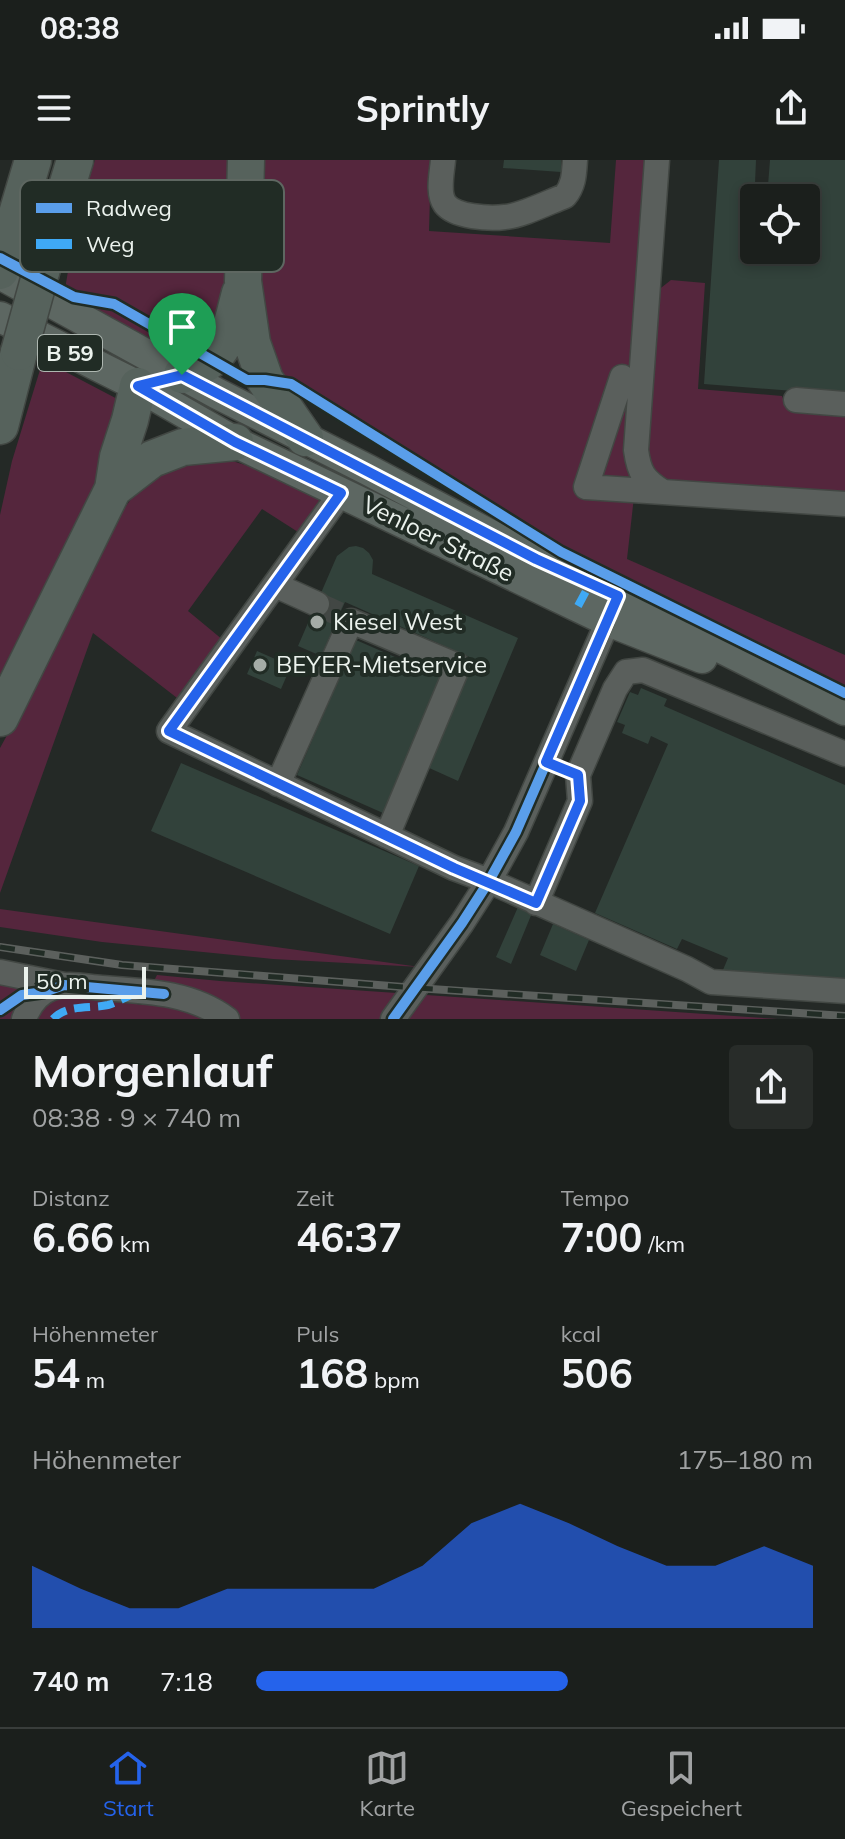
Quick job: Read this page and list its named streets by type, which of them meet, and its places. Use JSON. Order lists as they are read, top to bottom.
{
  "streets": {
    "main road": ["B 59", "Venloer Straße"]
  },
  "places": ["Kiesel West", "BEYER-Mietservice"],
  "legend": ["Radweg", "Weg"],
  "scale_bar": "50 m",
  "page": {
    "status": "08:38",
    "header": "Sprintly",
    "scale": "50 m",
    "heading": ["Morgenlauf", "08:38 · 9 × 740 m"],
    "stats": [
      ["Distanz", "6.66 km"],
      ["Zeit", "46:37"],
      ["Tempo", "7:00 /km"],
      ["Höhenmeter", "54 m"],
      ["Puls", "168 bpm"],
      ["kcal", "506"]
    ],
    "chart": ["Höhenmeter", "175–180 m"],
    "list": [
      {
        "name": "740 m",
        "note": "7:18"
      }
    ],
    "tabs": ["Start", "Karte", "Gespeichert"]
  }
}
